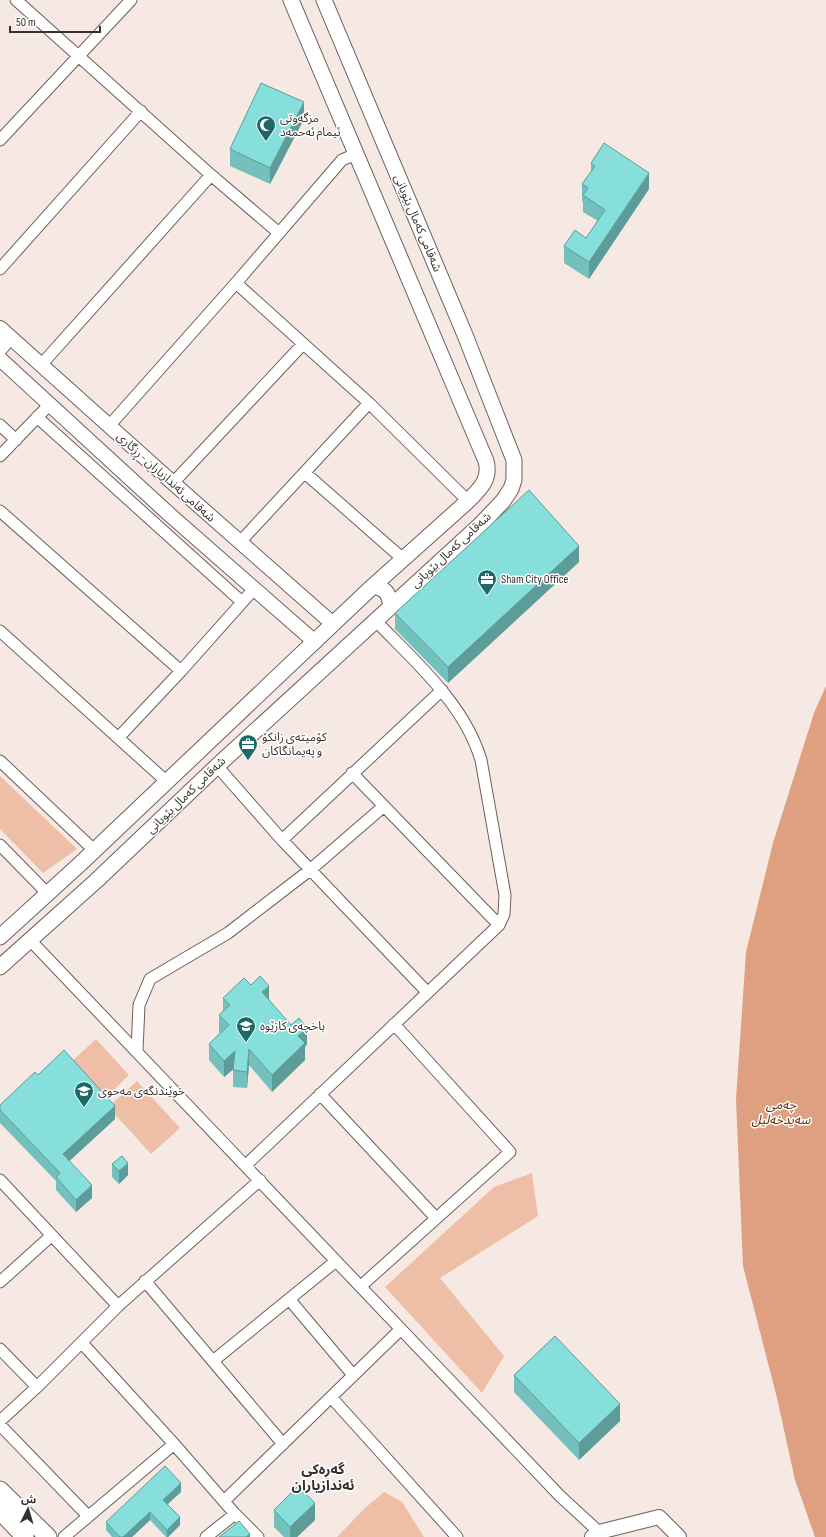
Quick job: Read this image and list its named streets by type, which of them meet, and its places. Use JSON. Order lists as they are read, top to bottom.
{
  "streets": {
    "main road": ["شەقامی کەمال بێویانی"],
    "street": ["شەقامی ئەندازیاران - ڕزگاری"]
  },
  "crossings": [
    ["شەقامی کەمال بێویانی", "شەقامی ئەندازیاران - ڕزگاری"]
  ],
  "districts": ["گەڕەکی ئەندازیاران"],
  "water": ["چەمی سەیدخەلیل"],
  "places": {
    "mosque": ["مزگەوتی ئیمام ئەحمەد"],
    "office": ["Sham City Office", "کۆمیتەی زانکۆ و پەیمانگاکان"],
    "school or university": ["باخچەی کازێوە", "خوێندنگەی مەحوی"]
  },
  "scale_bar": "50 m",
  "north": "top"
}
